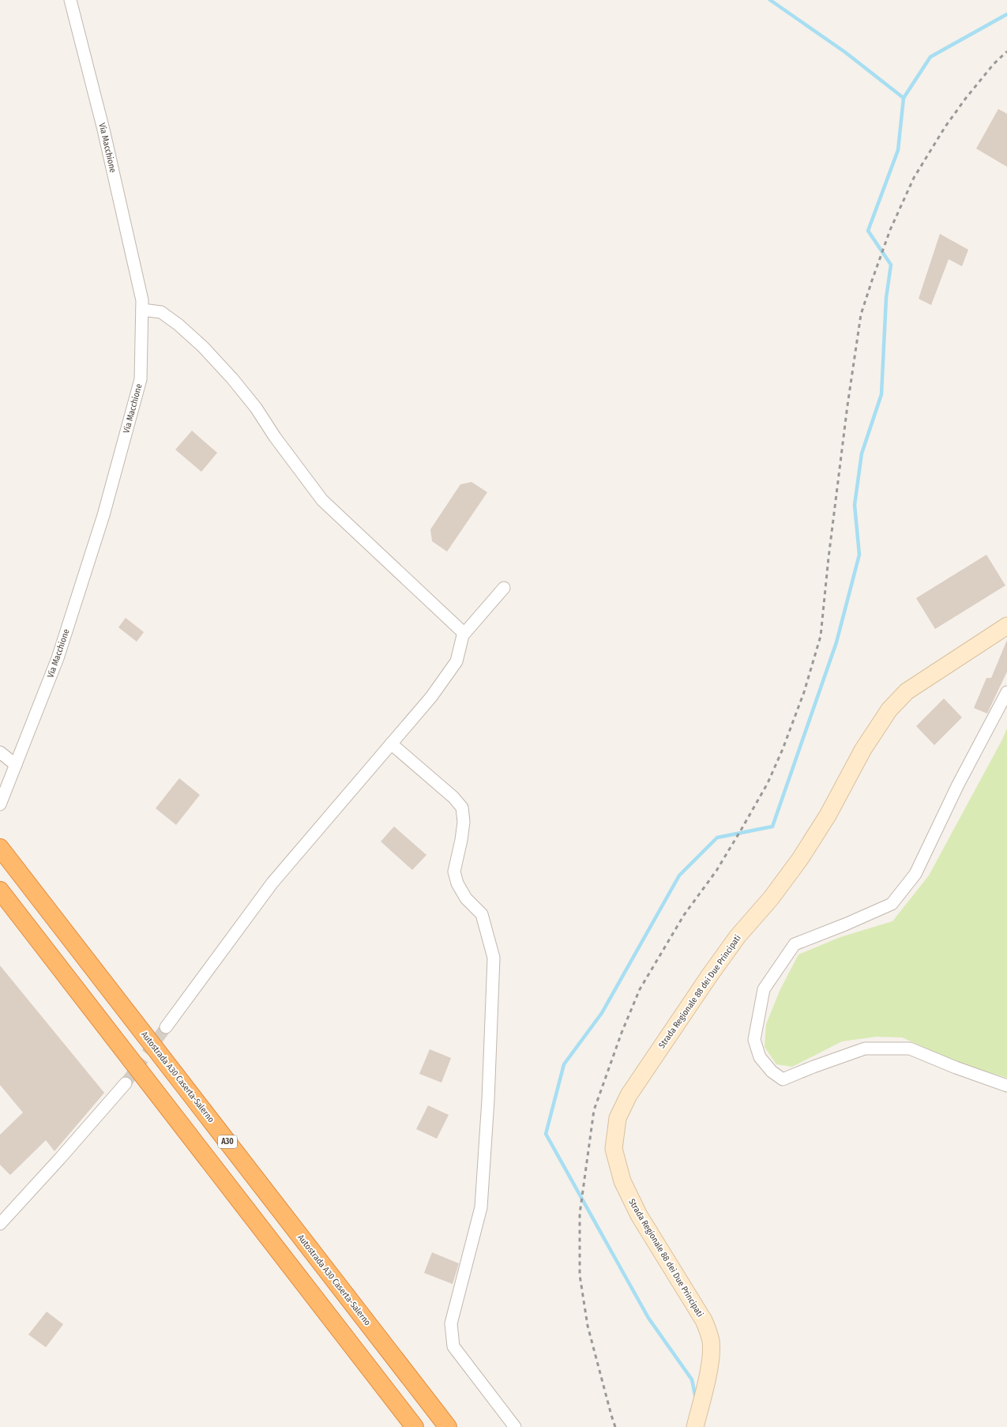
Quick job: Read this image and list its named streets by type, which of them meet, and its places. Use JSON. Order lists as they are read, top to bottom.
{
  "streets": {
    "highway": ["Autostrada A30 Caserta-Salerno", "A30"],
    "main road": ["Strada Regionale 88 dei Due Principati"],
    "street": ["Via Macchione"]
  }
}
